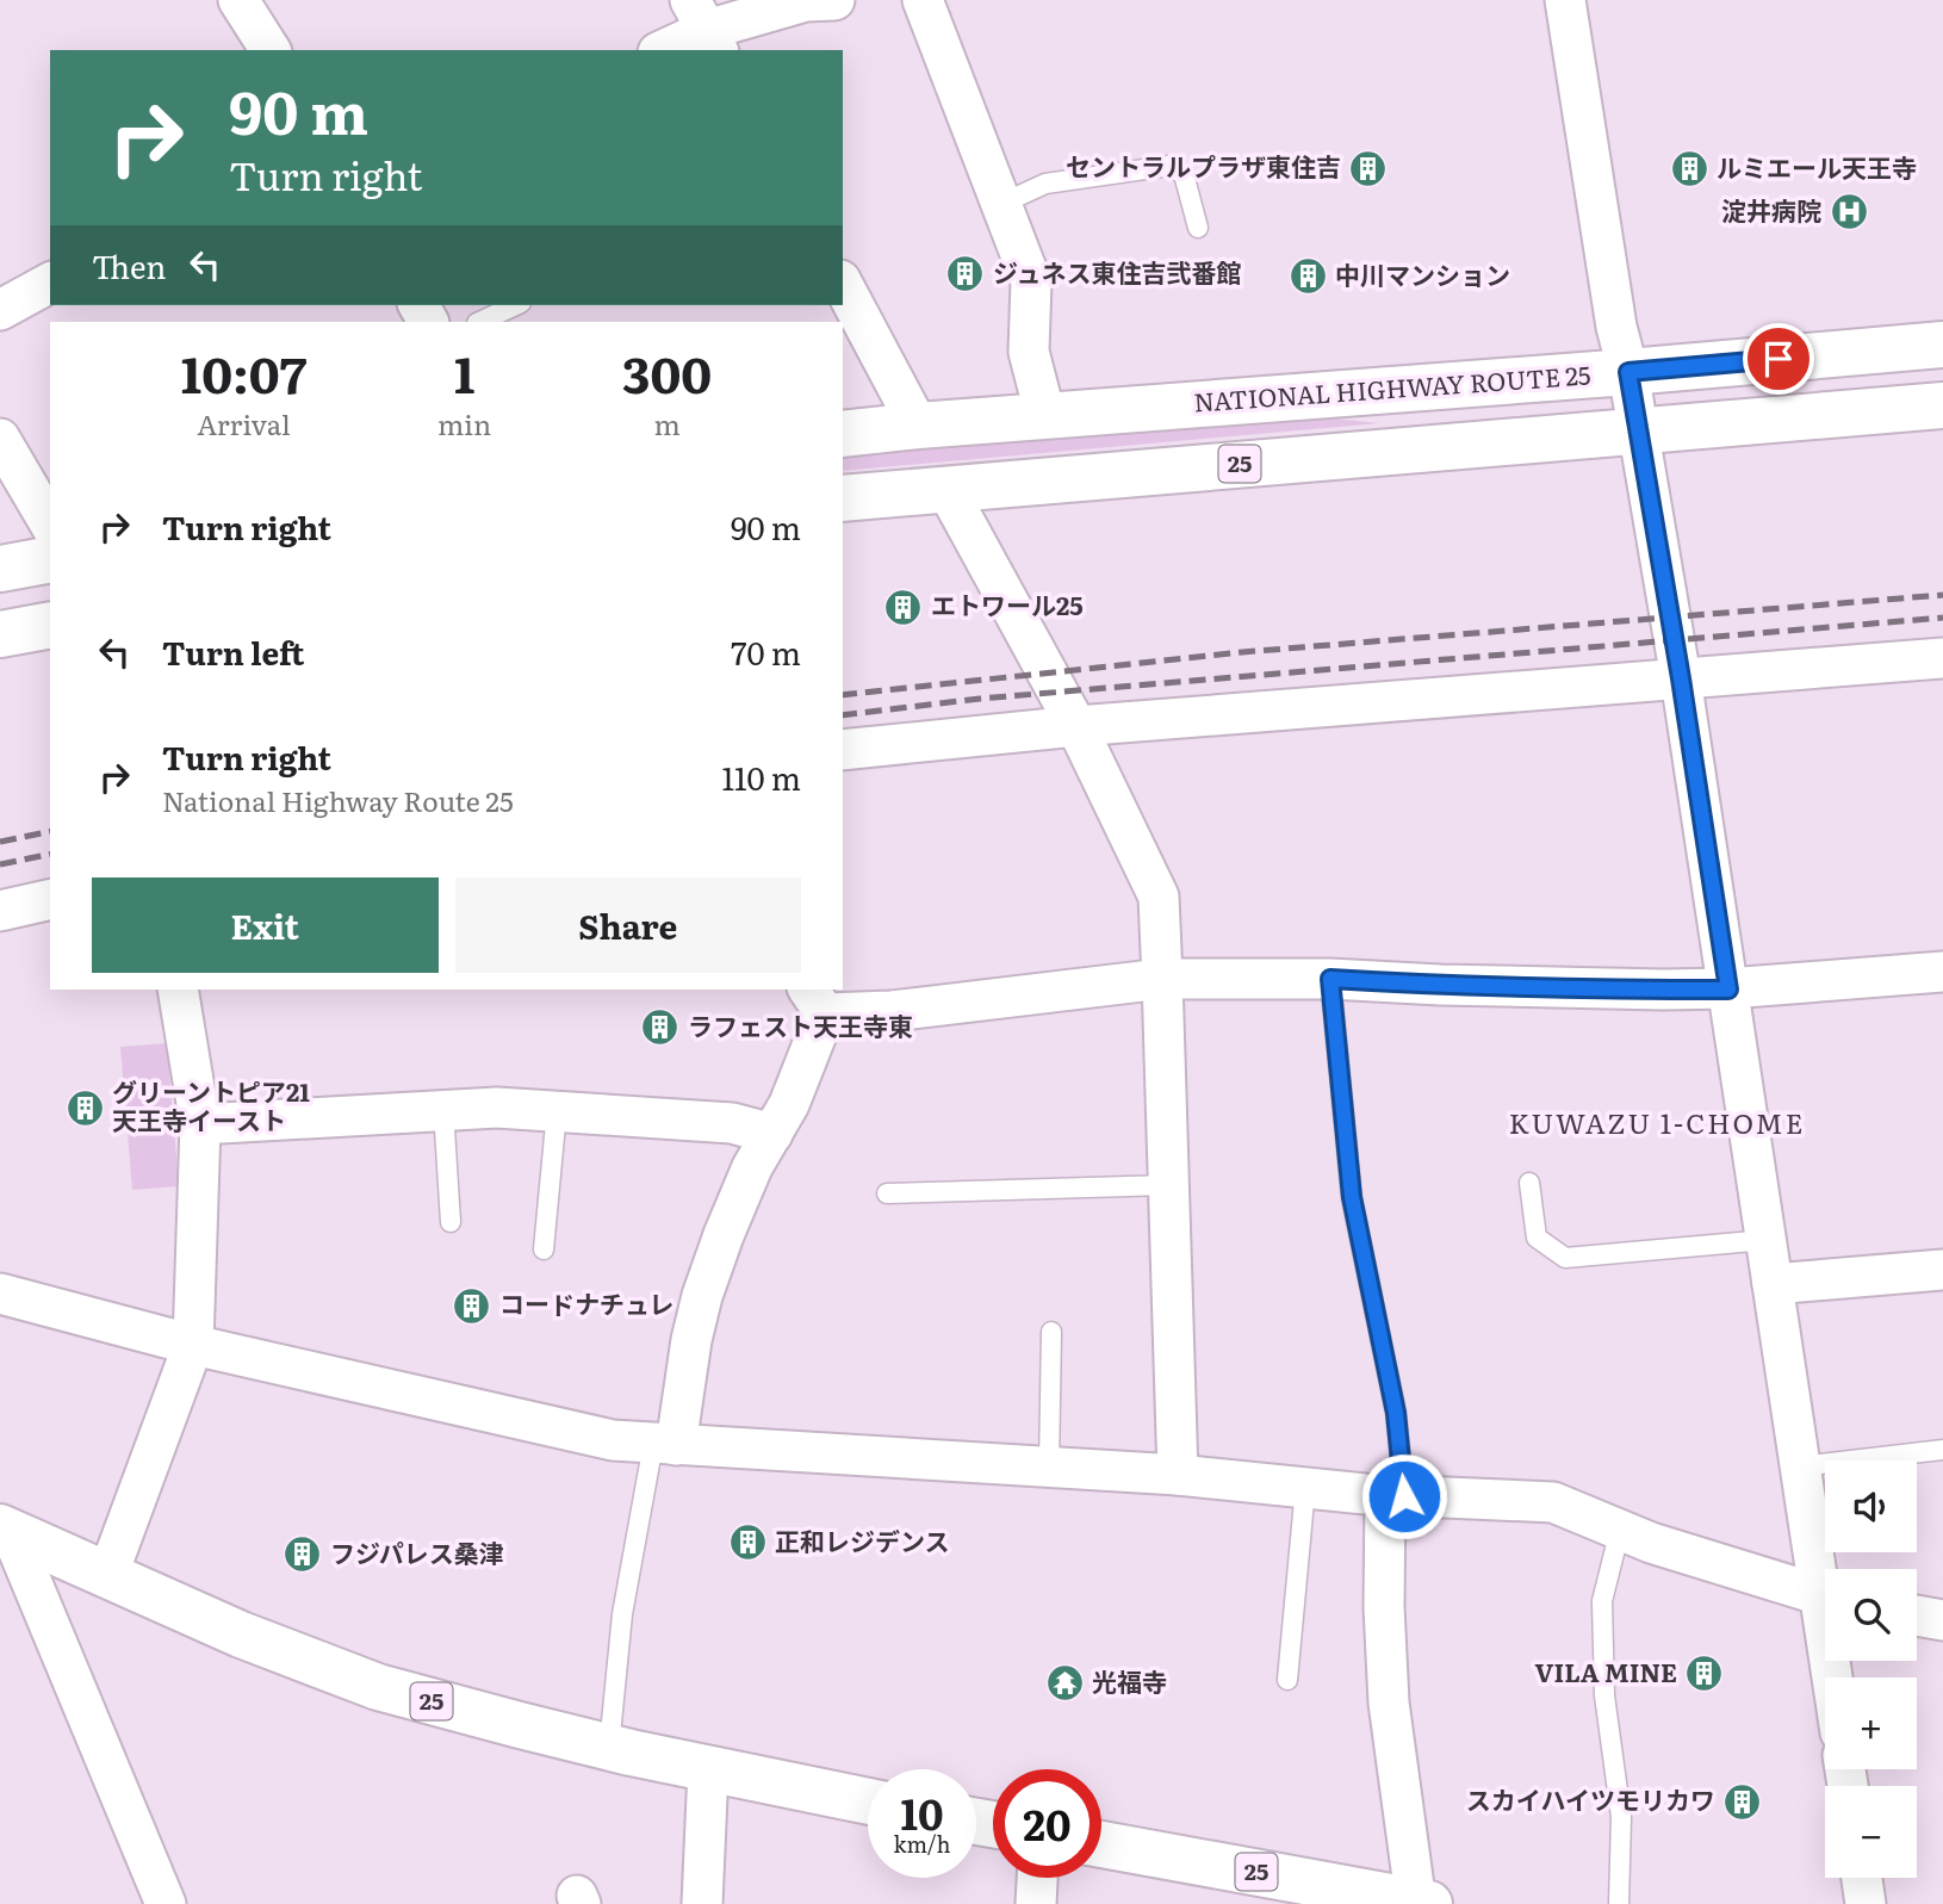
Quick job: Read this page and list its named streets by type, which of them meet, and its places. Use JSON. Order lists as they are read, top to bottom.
{
  "streets": {
    "highway": ["NATIONAL HIGHWAY ROUTE 25", "25"]
  },
  "districts": ["KUWAZU 1-CHOME"],
  "places": {
    "building": [
      "セントラルプラザ東住吉",
      "ルミエール天王寺",
      "ジュネス東住吉弐番館",
      "中川マンション",
      "エトワール25",
      "ラフェスト天王寺東",
      "グリーントピア21 天王寺イースト",
      "コードナチュレ",
      "正和レジデンス",
      "フジパレス桑津",
      "VILA MINE",
      "スカイハイツモリカワ"
    ],
    "hospital": ["淀井病院"],
    "temple": ["光福寺"]
  },
  "page": {
    "turn": ["90 m", "Turn right"],
    "then": "Then",
    "eta": [
      "10:07",
      "Arrival",
      "1",
      "min",
      "300",
      "m"
    ],
    "list": [
      {
        "name": "Turn right",
        "value": "90 m"
      },
      {
        "name": "Turn left",
        "value": "70 m"
      },
      {
        "name": "Turn right",
        "note": "National Highway Route 25",
        "value": "110 m"
      }
    ],
    "buttons": ["Exit", "Share"],
    "map_buttons": ["+", "−"],
    "speed": "10 km/h",
    "limit": "20"
  }
}
